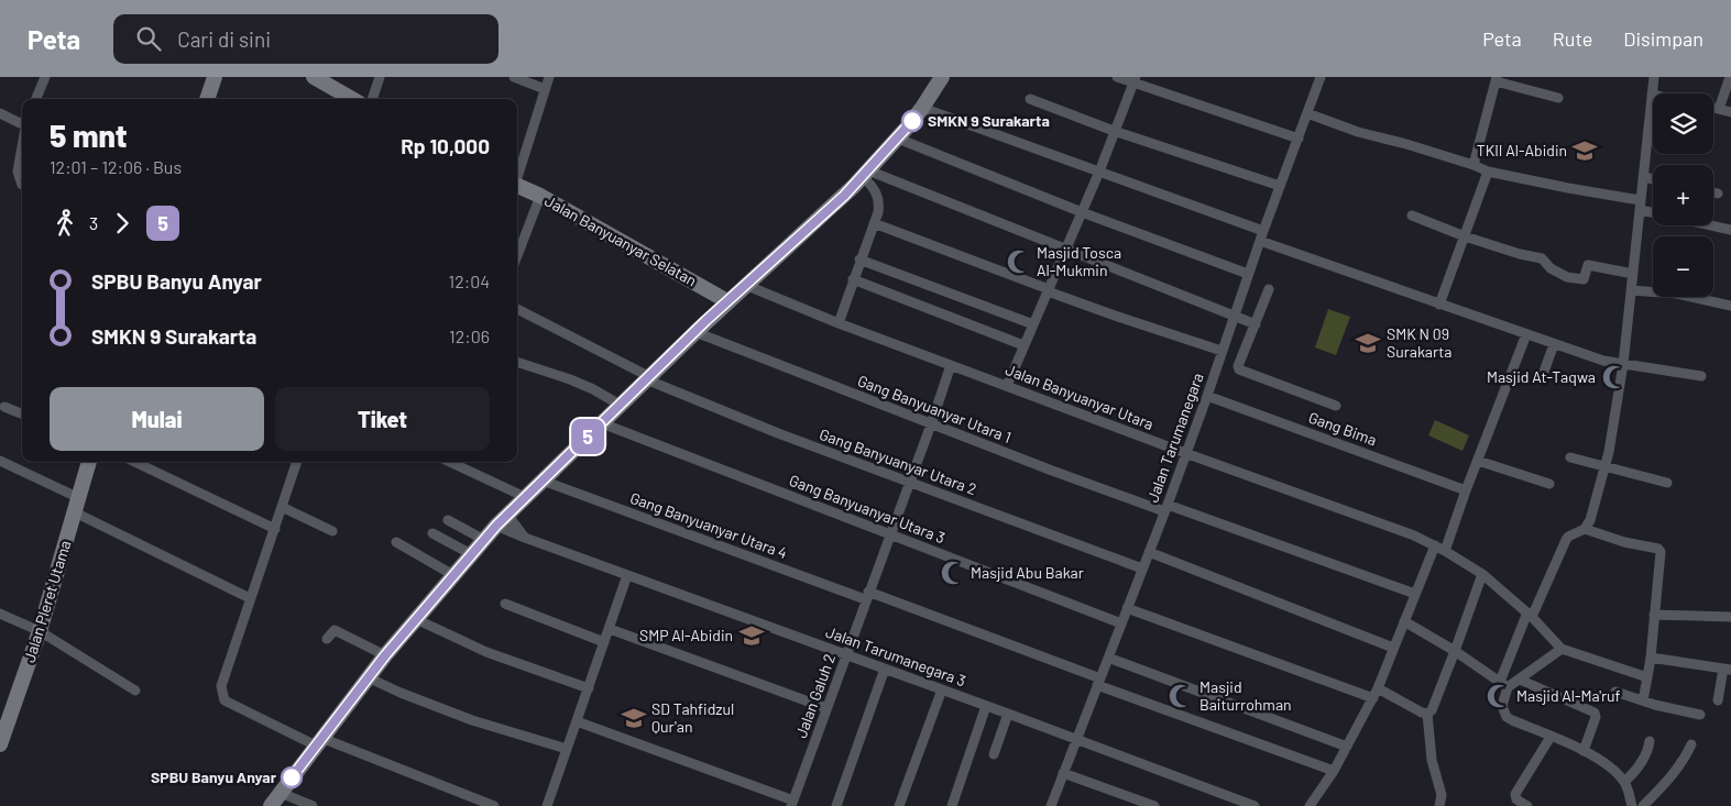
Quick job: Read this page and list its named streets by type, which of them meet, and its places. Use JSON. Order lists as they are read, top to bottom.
{
  "streets": {
    "main road": ["Jalan Banyuanyar Selatan", "Jalan Pleret Utama"],
    "street": [
      "Jalan Banyuanyar Utara",
      "Gang Banyuanyar Utara 1",
      "Gang Bima",
      "Jalan Tarumanegara",
      "Gang Banyuanyar Utara 2",
      "Gang Banyuanyar Utara 3",
      "Gang Banyuanyar Utara 4",
      "Jalan Tarumanegara 3",
      "Jalan Galuh 2"
    ]
  },
  "crossings": [
    ["Jalan Banyuanyar Utara", "Jalan Tarumanegara"],
    ["Jalan Banyuanyar Utara", "Jalan Galuh 2"],
    ["Gang Banyuanyar Utara 1", "Jalan Tarumanegara"],
    ["Gang Banyuanyar Utara 1", "Jalan Galuh 2"],
    ["Gang Bima", "Jalan Tarumanegara"],
    ["Jalan Tarumanegara", "Gang Banyuanyar Utara 2"],
    ["Jalan Tarumanegara", "Gang Banyuanyar Utara 3"],
    ["Jalan Tarumanegara", "Gang Banyuanyar Utara 4"],
    ["Jalan Tarumanegara", "Jalan Tarumanegara 3"],
    ["Gang Banyuanyar Utara 2", "Jalan Galuh 2"],
    ["Gang Banyuanyar Utara 3", "Jalan Galuh 2"],
    ["Gang Banyuanyar Utara 4", "Jalan Galuh 2"],
    ["Jalan Tarumanegara 3", "Jalan Galuh 2"]
  ],
  "places": {
    "other": ["SMKN 9 Surakarta", "SPBU Banyu Anyar"],
    "school or university": [
      "TKII Al-Abidin",
      "SMK N 09 Surakarta",
      "SMP Al-Abidin",
      "SD Tahfidzul Qur'an"
    ],
    "mosque": [
      "Masjid Tosca Al-Mukmin",
      "Masjid At-Taqwa",
      "Masjid Abu Bakar",
      "Masjid Baiturrohman",
      "Masjid Al-Ma'ruf"
    ]
  },
  "lines": ["bus line 5"],
  "page": {
    "header": "Peta",
    "search": "Cari di sini",
    "nav": ["Peta", "Rute", "Disimpan"],
    "on_map": "5",
    "map_buttons": ["+", "−"],
    "heading": ["5 mnt", "12:01 – 12:06 · Bus", "Rp 10,000"],
    "legs": ["3", "5"],
    "list": [
      {
        "name": "SPBU Banyu Anyar",
        "value": "12:04"
      },
      {
        "name": "SMKN 9 Surakarta",
        "value": "12:06"
      }
    ],
    "buttons": ["Mulai", "Tiket"]
  }
}
